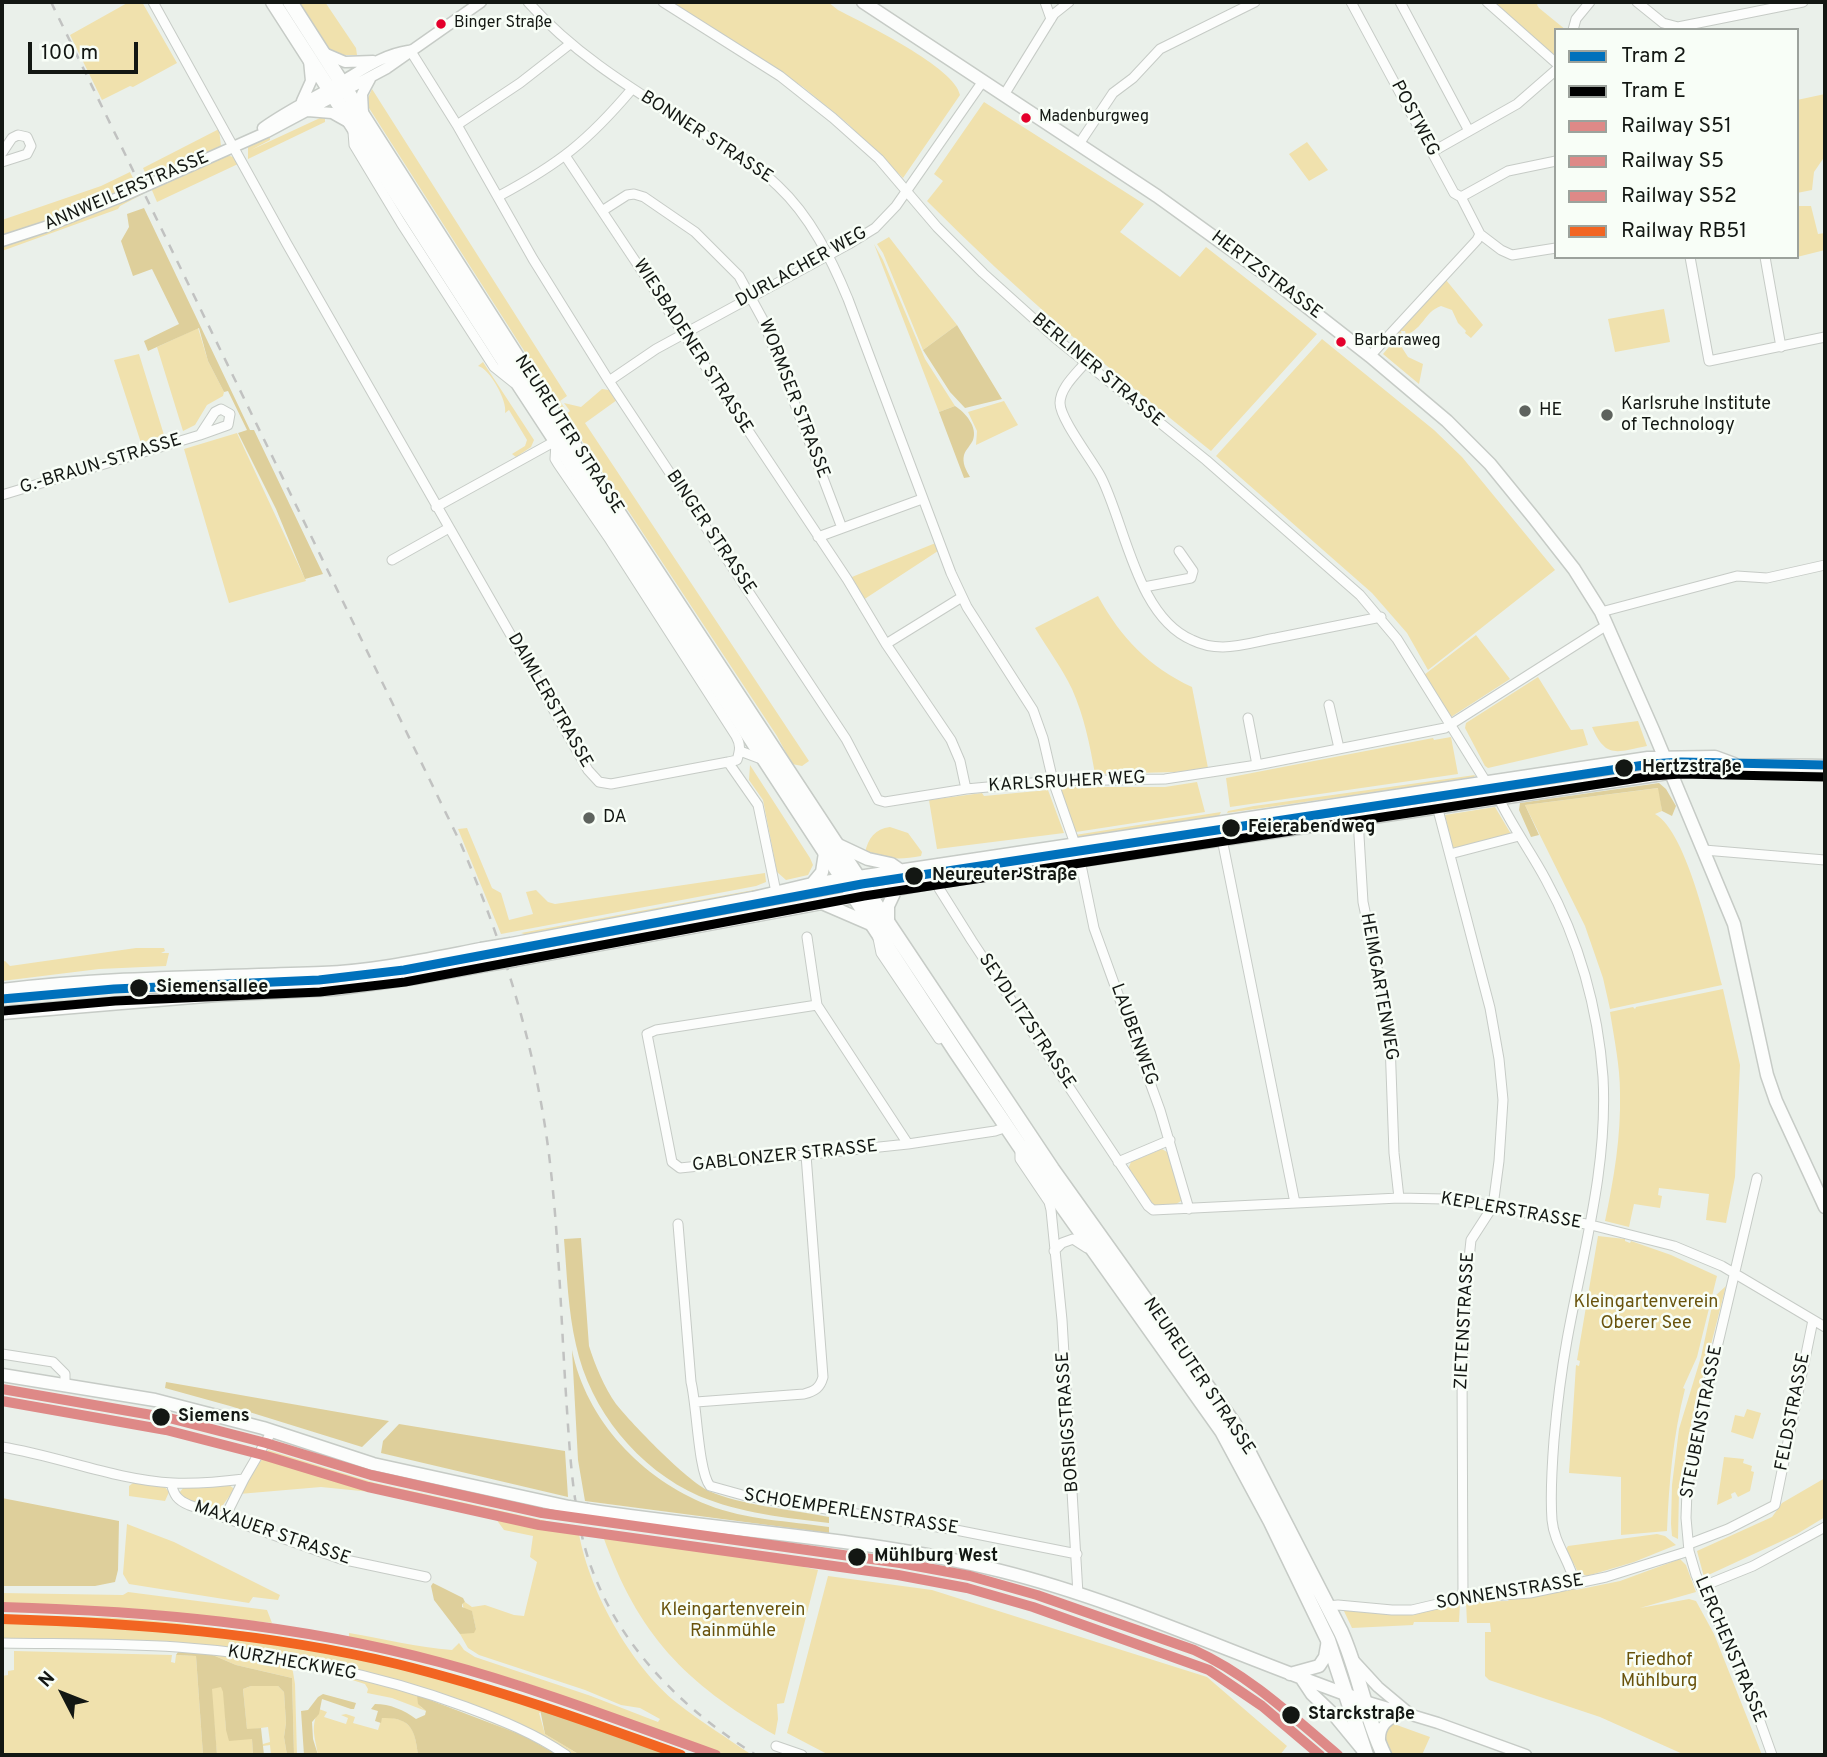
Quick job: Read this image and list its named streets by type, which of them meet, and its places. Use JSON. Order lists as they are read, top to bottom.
{
  "streets": {
    "main road": ["HERTZSTRASSE", "NEUREUTER STRASSE"],
    "street": [
      "POSTWEG",
      "BONNER STRASSE",
      "ANNWEILERSTRASSE",
      "DURLACHER WEG",
      "WIESBADENER STRASSE",
      "BERLINER STRASSE",
      "WORMSER STRASSE",
      "G.-BRAUN-STRASSE",
      "BINGER STRASSE",
      "DAIMLERSTRASSE",
      "KARLSRUHER WEG",
      "HEIMGARTENWEG",
      "SEYDLITZSTRASSE",
      "LAUBENWEG",
      "GABLONZER STRASSE",
      "KEPLERSTRASSE",
      "ZIETENSTRASSE",
      "FELDSTRASSE",
      "BORSIGSTRASSE",
      "STEUBENSTRASSE",
      "SCHOEMPERLENSTRASSE",
      "MAXAUER STRASSE",
      "SONNENSTRASSE",
      "LERCHENSTRASSE",
      "KURZHECKWEG"
    ]
  },
  "crossings": [
    ["BONNER STRASSE", "DURLACHER WEG"],
    ["BONNER STRASSE", "KARLSRUHER WEG"],
    ["ANNWEILERSTRASSE", "NEUREUTER STRASSE"],
    ["ANNWEILERSTRASSE", "DAIMLERSTRASSE"],
    ["DURLACHER WEG", "HERTZSTRASSE"],
    ["DURLACHER WEG", "WIESBADENER STRASSE"],
    ["DURLACHER WEG", "BERLINER STRASSE"],
    ["DURLACHER WEG", "WORMSER STRASSE"],
    ["DURLACHER WEG", "BINGER STRASSE"],
    ["HERTZSTRASSE", "KARLSRUHER WEG"],
    ["WIESBADENER STRASSE", "WORMSER STRASSE"],
    ["WIESBADENER STRASSE", "KARLSRUHER WEG"],
    ["BERLINER STRASSE", "KARLSRUHER WEG"],
    ["NEUREUTER STRASSE", "GABLONZER STRASSE"],
    ["NEUREUTER STRASSE", "BORSIGSTRASSE"],
    ["NEUREUTER STRASSE", "SONNENSTRASSE"],
    ["BINGER STRASSE", "KARLSRUHER WEG"],
    ["HEIMGARTENWEG", "KEPLERSTRASSE"],
    ["SEYDLITZSTRASSE", "KEPLERSTRASSE"],
    ["LAUBENWEG", "KEPLERSTRASSE"],
    ["KEPLERSTRASSE", "ZIETENSTRASSE"],
    ["KEPLERSTRASSE", "FELDSTRASSE"],
    ["KEPLERSTRASSE", "STEUBENSTRASSE"],
    ["ZIETENSTRASSE", "SONNENSTRASSE"],
    ["FELDSTRASSE", "SONNENSTRASSE"],
    ["BORSIGSTRASSE", "SCHOEMPERLENSTRASSE"],
    ["STEUBENSTRASSE", "SONNENSTRASSE"],
    ["STEUBENSTRASSE", "LERCHENSTRASSE"],
    ["SONNENSTRASSE", "LERCHENSTRASSE"]
  ],
  "parks": ["Kleingartenverein Oberer See", "Kleingartenverein Rainmühle", "Friedhof Mühlburg"],
  "places": [
    "Binger Straße",
    "Madenburgweg",
    "Barbaraweg",
    "HE",
    "Karlsruhe Institute of Technology",
    "Hertzstraße",
    "DA",
    "Feierabendweg",
    "Neureuter Straße",
    "Siemensallee",
    "Siemens",
    "Mühlburg West",
    "Starckstraße"
  ],
  "lines": [
    "tram line 2",
    "tram line E",
    "rail line S51",
    "rail line S5",
    "rail line S52",
    "rail line RB51"
  ],
  "legend": [
    "Tram 2",
    "Tram E",
    "Railway S51",
    "Railway S5",
    "Railway S52",
    "Railway RB51"
  ],
  "scale_bar": "100 m",
  "north": "top left"
}
